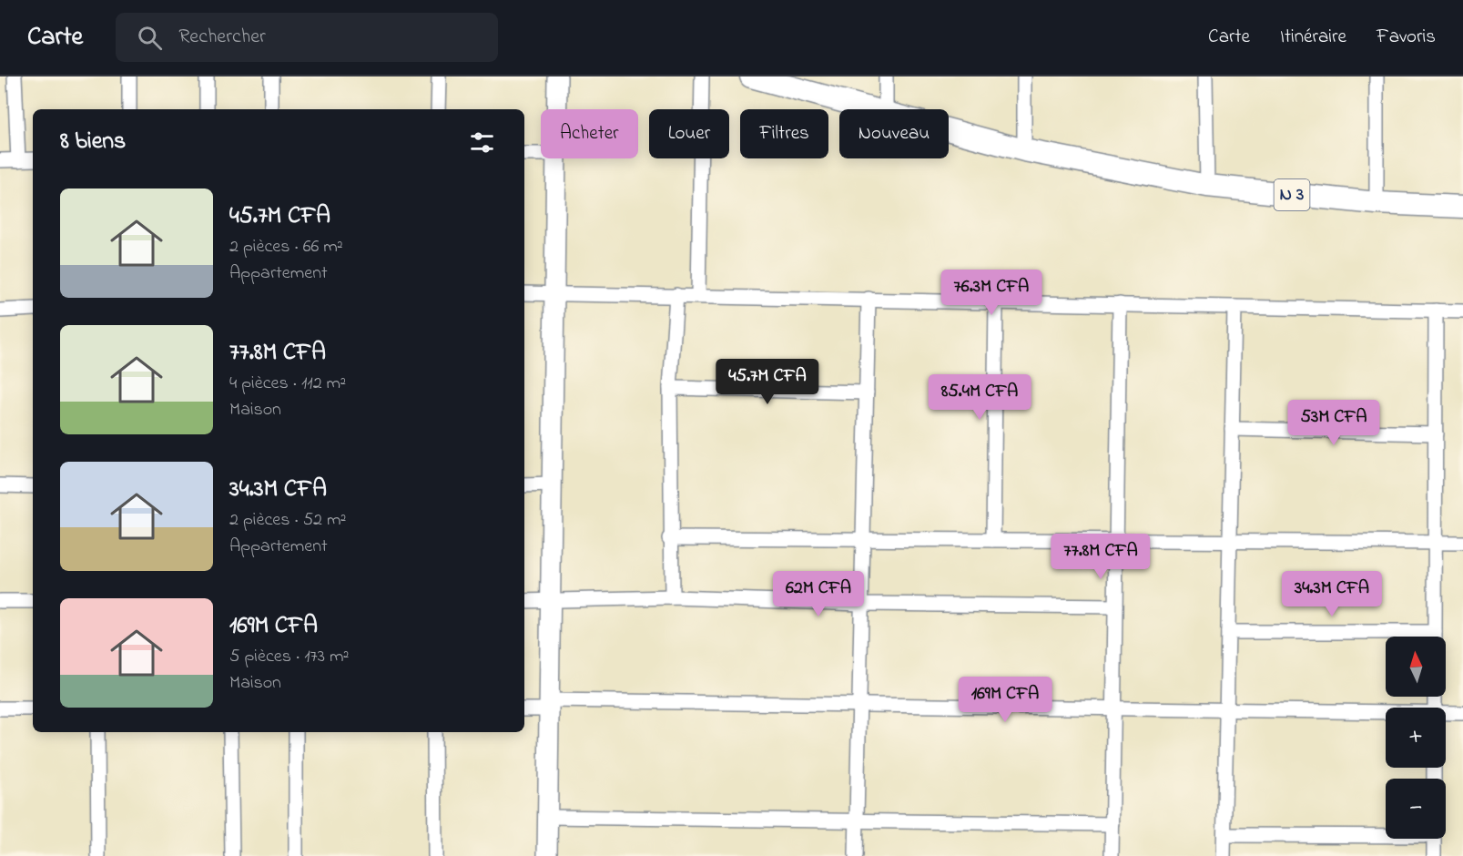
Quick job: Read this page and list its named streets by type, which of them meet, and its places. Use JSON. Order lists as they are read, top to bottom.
{
  "streets": {
    "main road": ["N 3"]
  },
  "north": "top",
  "page": {
    "header": "Carte",
    "search": "Rechercher",
    "nav": ["Carte", "Itinéraire", "Favoris"],
    "chip": [
      "Acheter",
      "Louer",
      "Filtres",
      "Nouveau"
    ],
    "heading": "8 biens",
    "list": [
      {
        "name": "45.7M CFA",
        "note": "2 pièces · 66 m² · Appartement"
      },
      {
        "name": "77.8M CFA",
        "note": "4 pièces · 112 m² · Maison"
      },
      {
        "name": "34.3M CFA",
        "note": "2 pièces · 52 m² · Appartement"
      },
      {
        "name": "169M CFA",
        "note": "5 pièces · 173 m² · Maison"
      }
    ],
    "price": [
      "76.3M CFA",
      "45.7M CFA",
      "85.4M CFA",
      "53M CFA",
      "77.8M CFA",
      "62M CFA",
      "34.3M CFA",
      "169M CFA"
    ],
    "map_buttons": ["+", "−"]
  }
}
